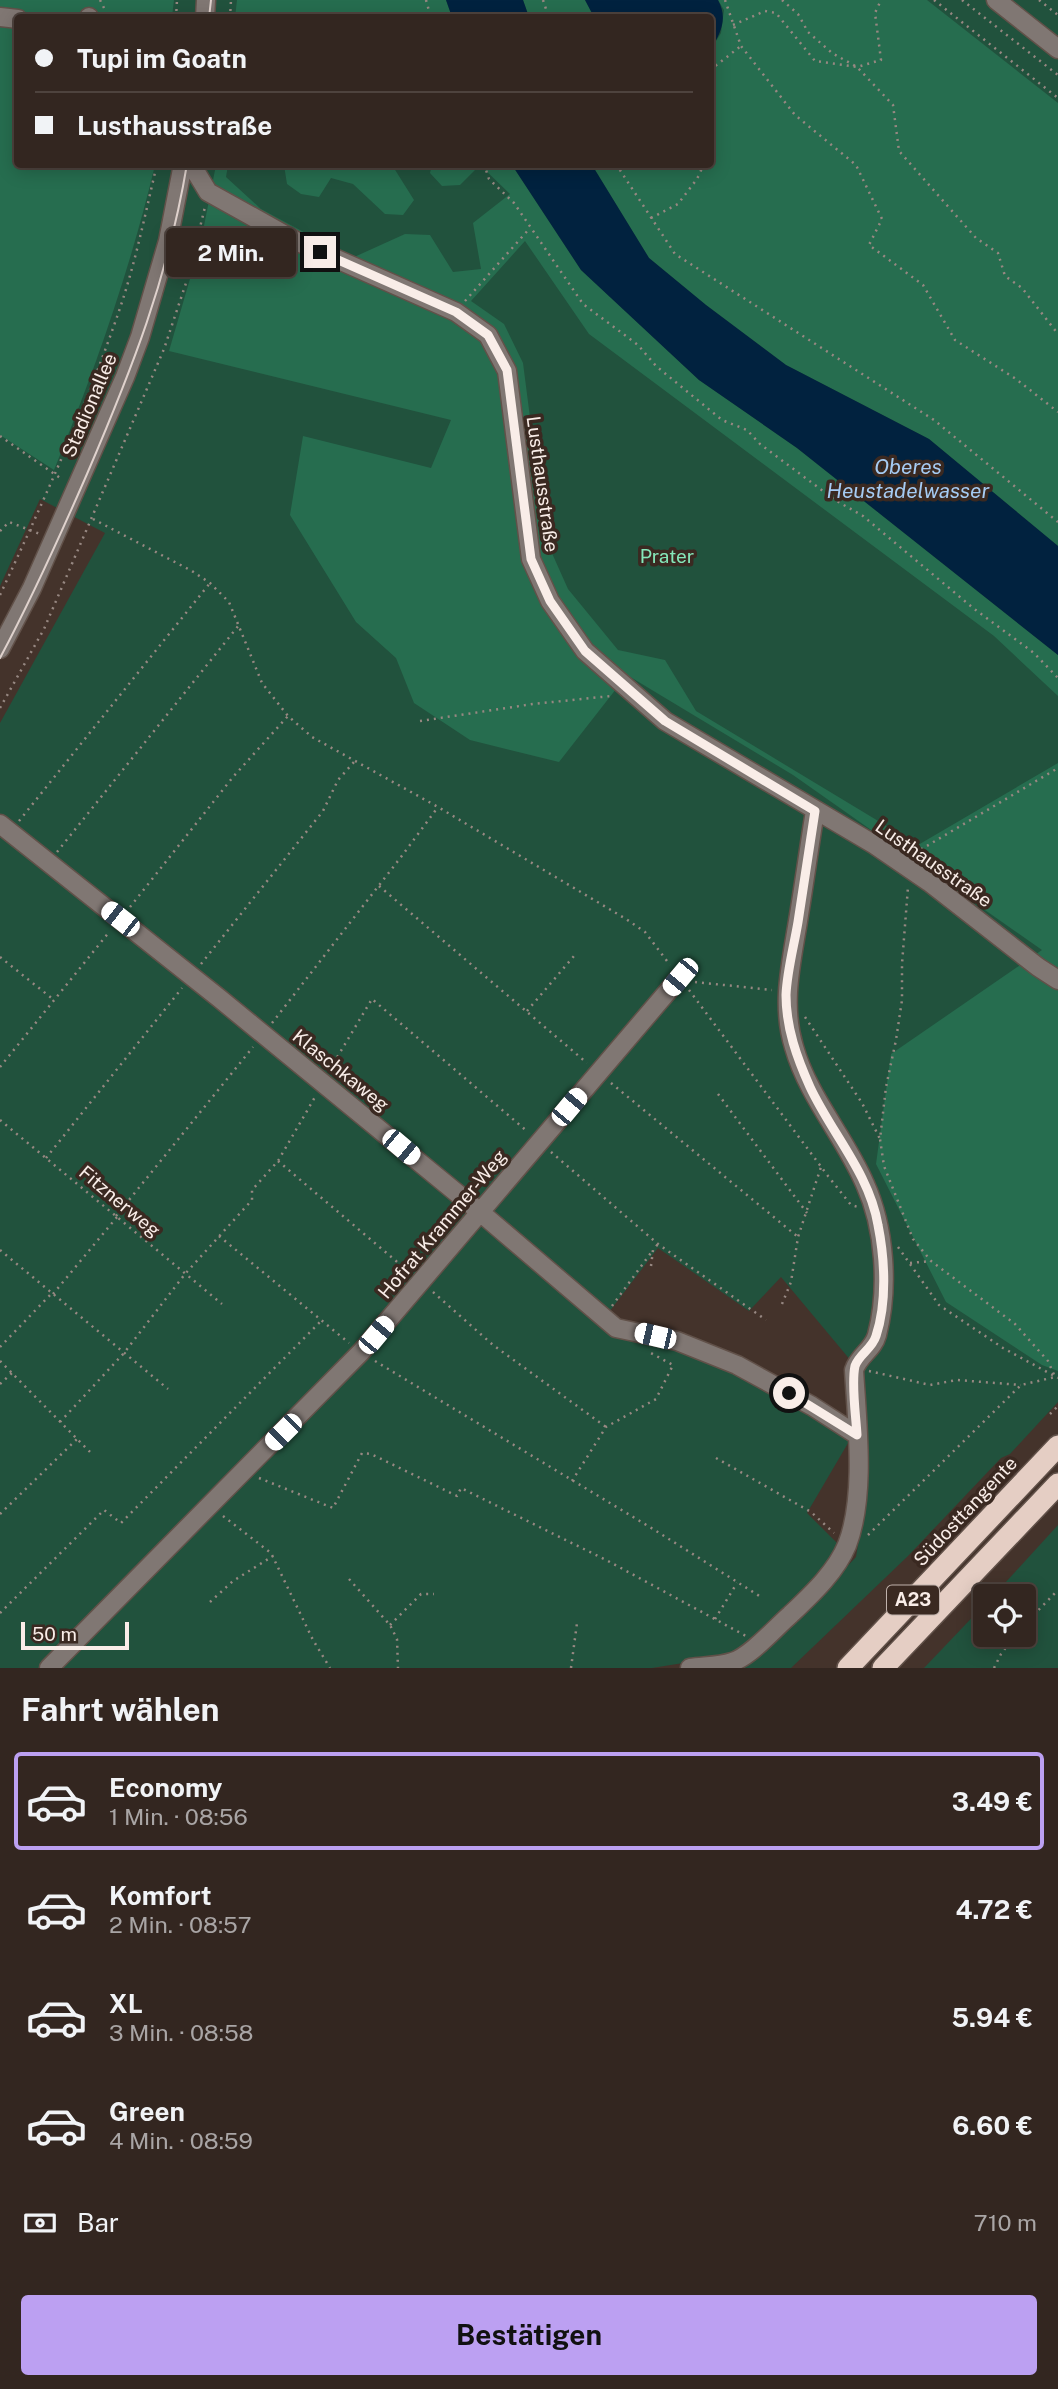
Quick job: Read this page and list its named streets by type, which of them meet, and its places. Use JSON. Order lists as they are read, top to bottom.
{
  "streets": {
    "highway": ["Südosttangente", "A23"],
    "street": [
      "Stadionallee",
      "Lusthausstraße",
      "Klaschkaweg",
      "Hofrat Krammer-Weg"
    ],
    "path": ["Fitznerweg"]
  },
  "crossings": [
    ["Klaschkaweg", "Hofrat Krammer-Weg"]
  ],
  "water": ["Oberes Heustadelwasser"],
  "parks": ["Prater"],
  "scale_bar": "50 m",
  "page": {
    "banner": ["Tupi im Goatn", "Lusthausstraße"],
    "bubble": "2 Min.",
    "scale": "50 m",
    "heading": "Fahrt wählen",
    "list": [
      {
        "name": "Economy",
        "note": "1 Min. · 08:56",
        "value": "3.49 €"
      },
      {
        "name": "Komfort",
        "note": "2 Min. · 08:57",
        "value": "4.72 €"
      },
      {
        "name": "XL",
        "note": "3 Min. · 08:58",
        "value": "5.94 €"
      },
      {
        "name": "Green",
        "note": "4 Min. · 08:59",
        "value": "6.60 €"
      }
    ],
    "pay": ["Bar", "710 m"],
    "buttons": "Bestätigen"
  }
}
